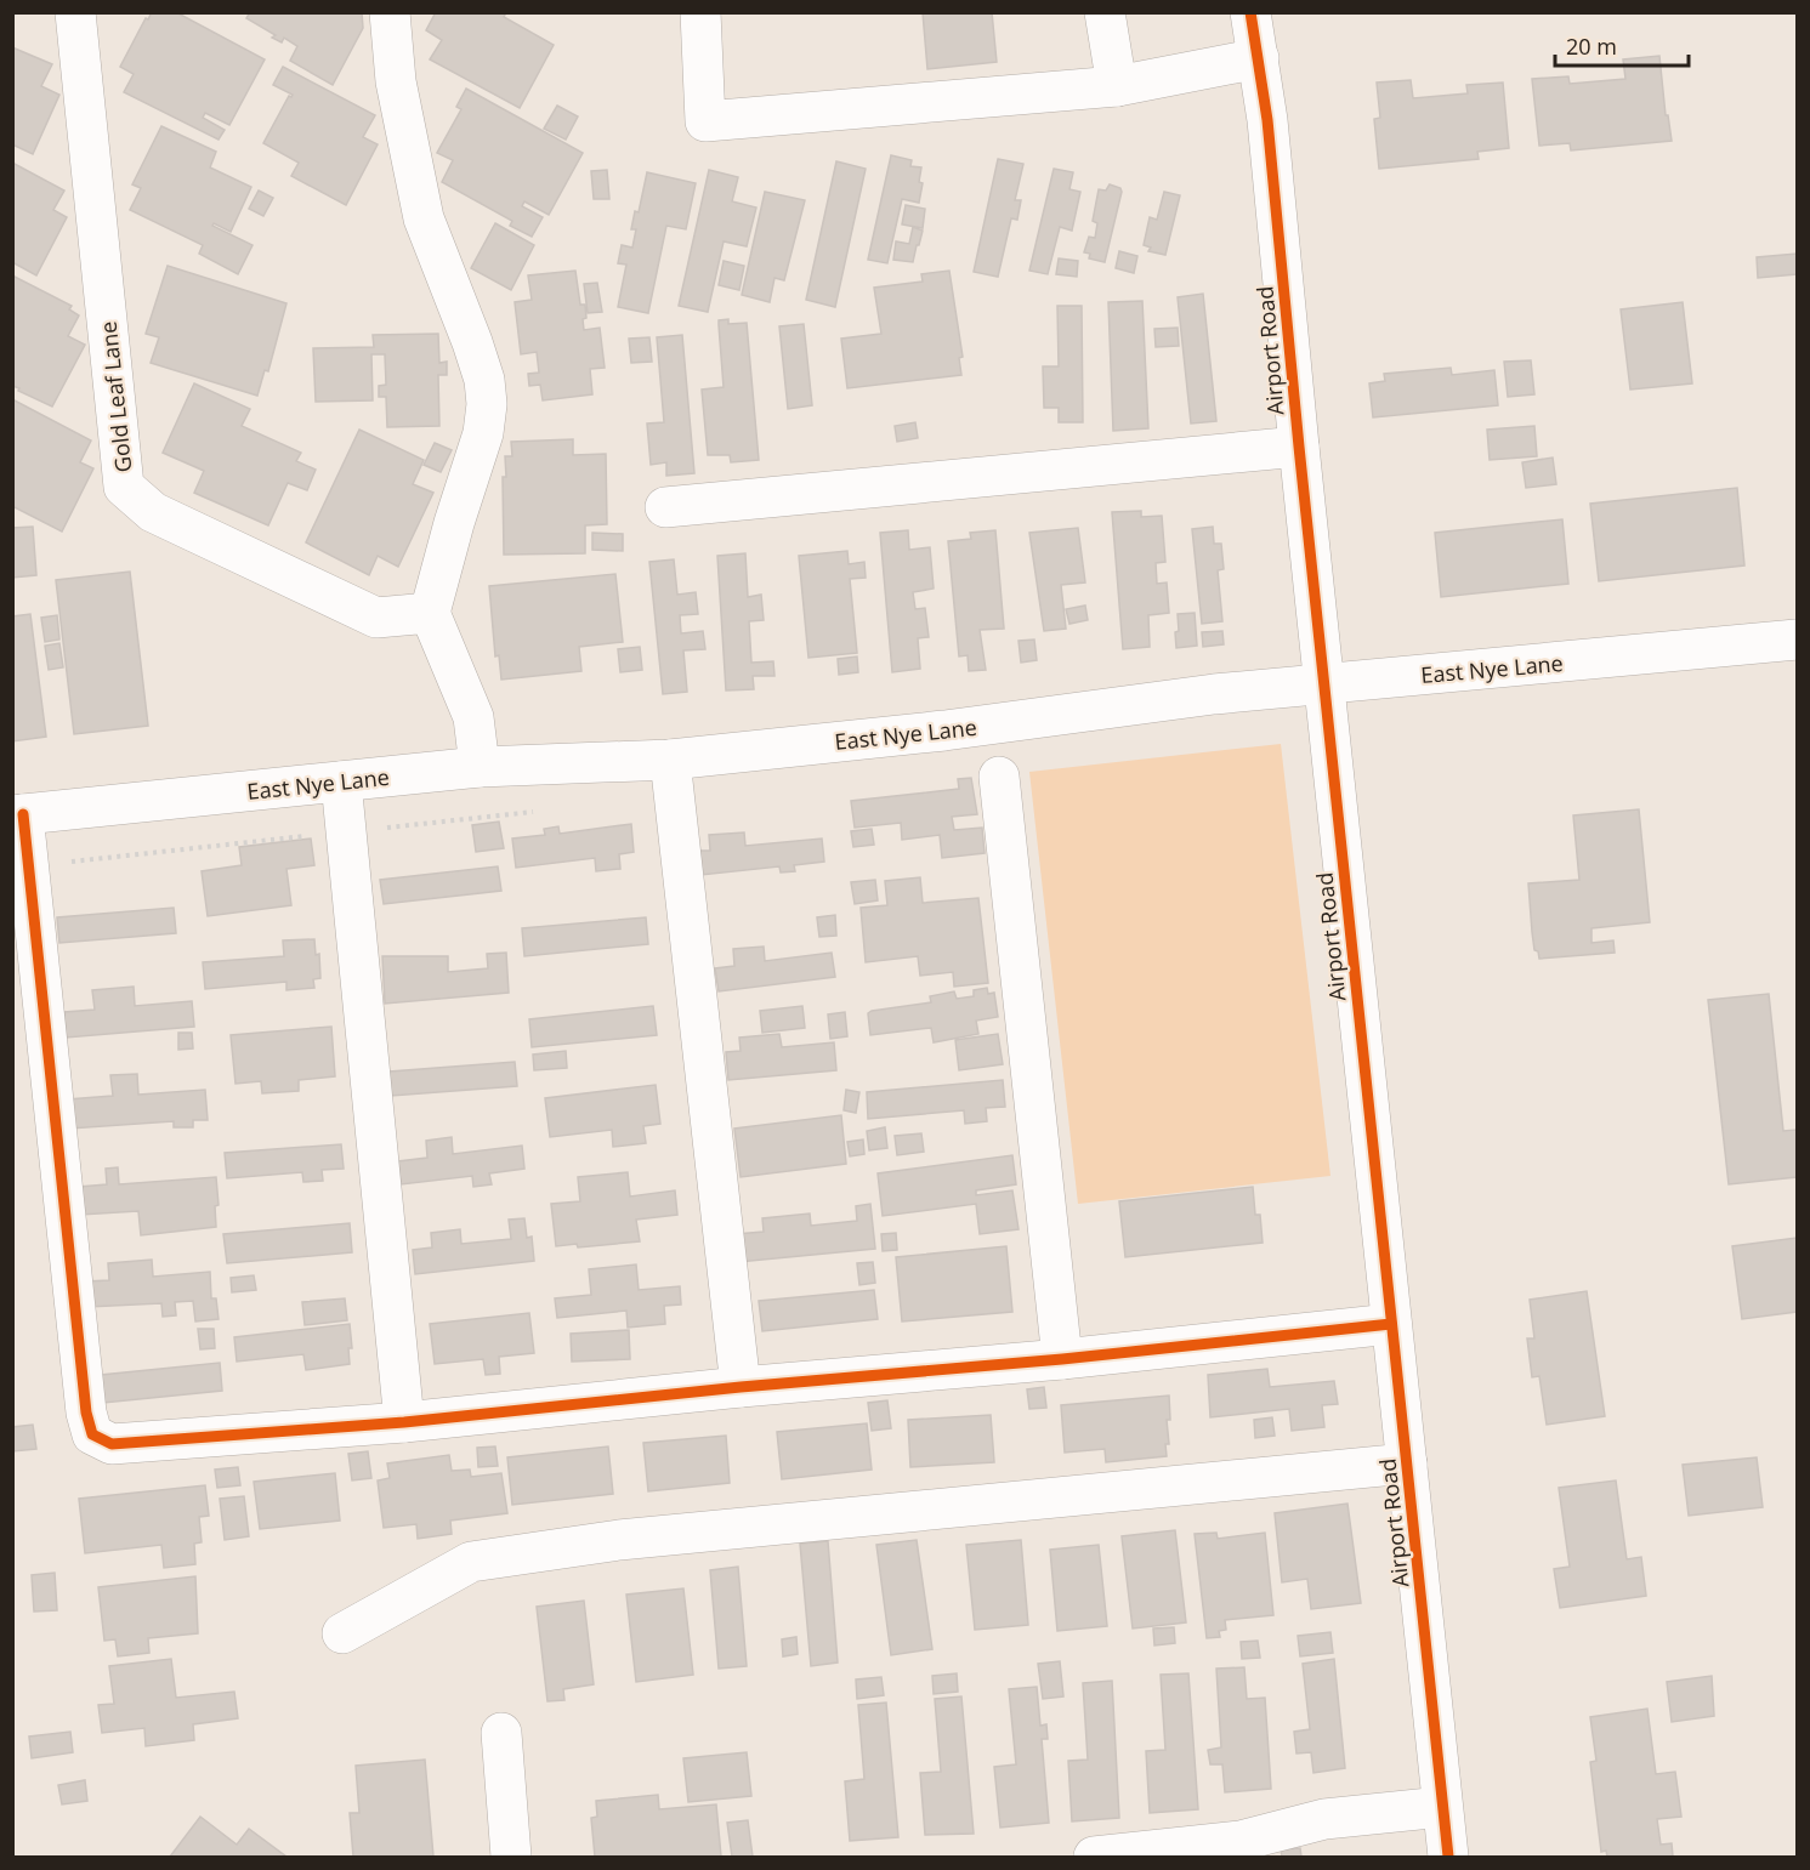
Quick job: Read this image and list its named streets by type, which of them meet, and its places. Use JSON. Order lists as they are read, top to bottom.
{
  "streets": {
    "street": ["Airport Road", "Gold Leaf Lane", "East Nye Lane"]
  },
  "crossings": [
    ["Airport Road", "East Nye Lane"]
  ],
  "scale_bar": "20 m"
}
